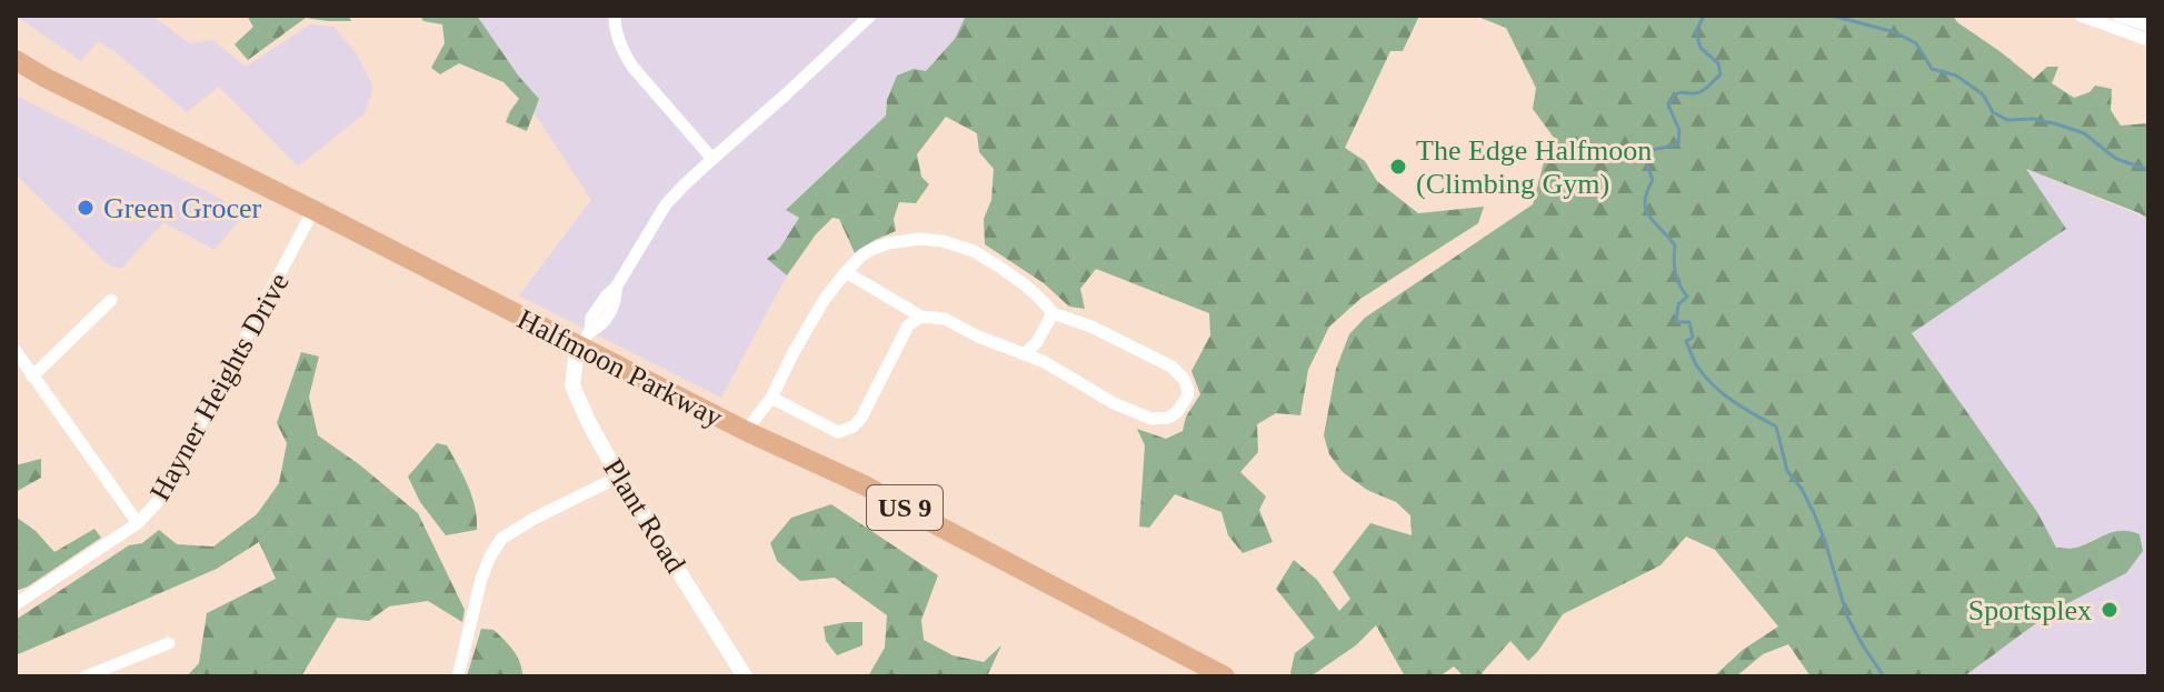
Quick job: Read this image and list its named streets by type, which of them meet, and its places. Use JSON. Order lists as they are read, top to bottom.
{
  "streets": {
    "main road": ["Halfmoon Parkway", "US 9"],
    "street": ["Hayner Heights Drive", "Plant Road"]
  },
  "crossings": [
    ["Halfmoon Parkway", "Hayner Heights Drive"],
    ["Halfmoon Parkway", "Plant Road"]
  ],
  "places": ["The Edge Halfmoon (Climbing Gym)", "Green Grocer", "Sportsplex"]
}
